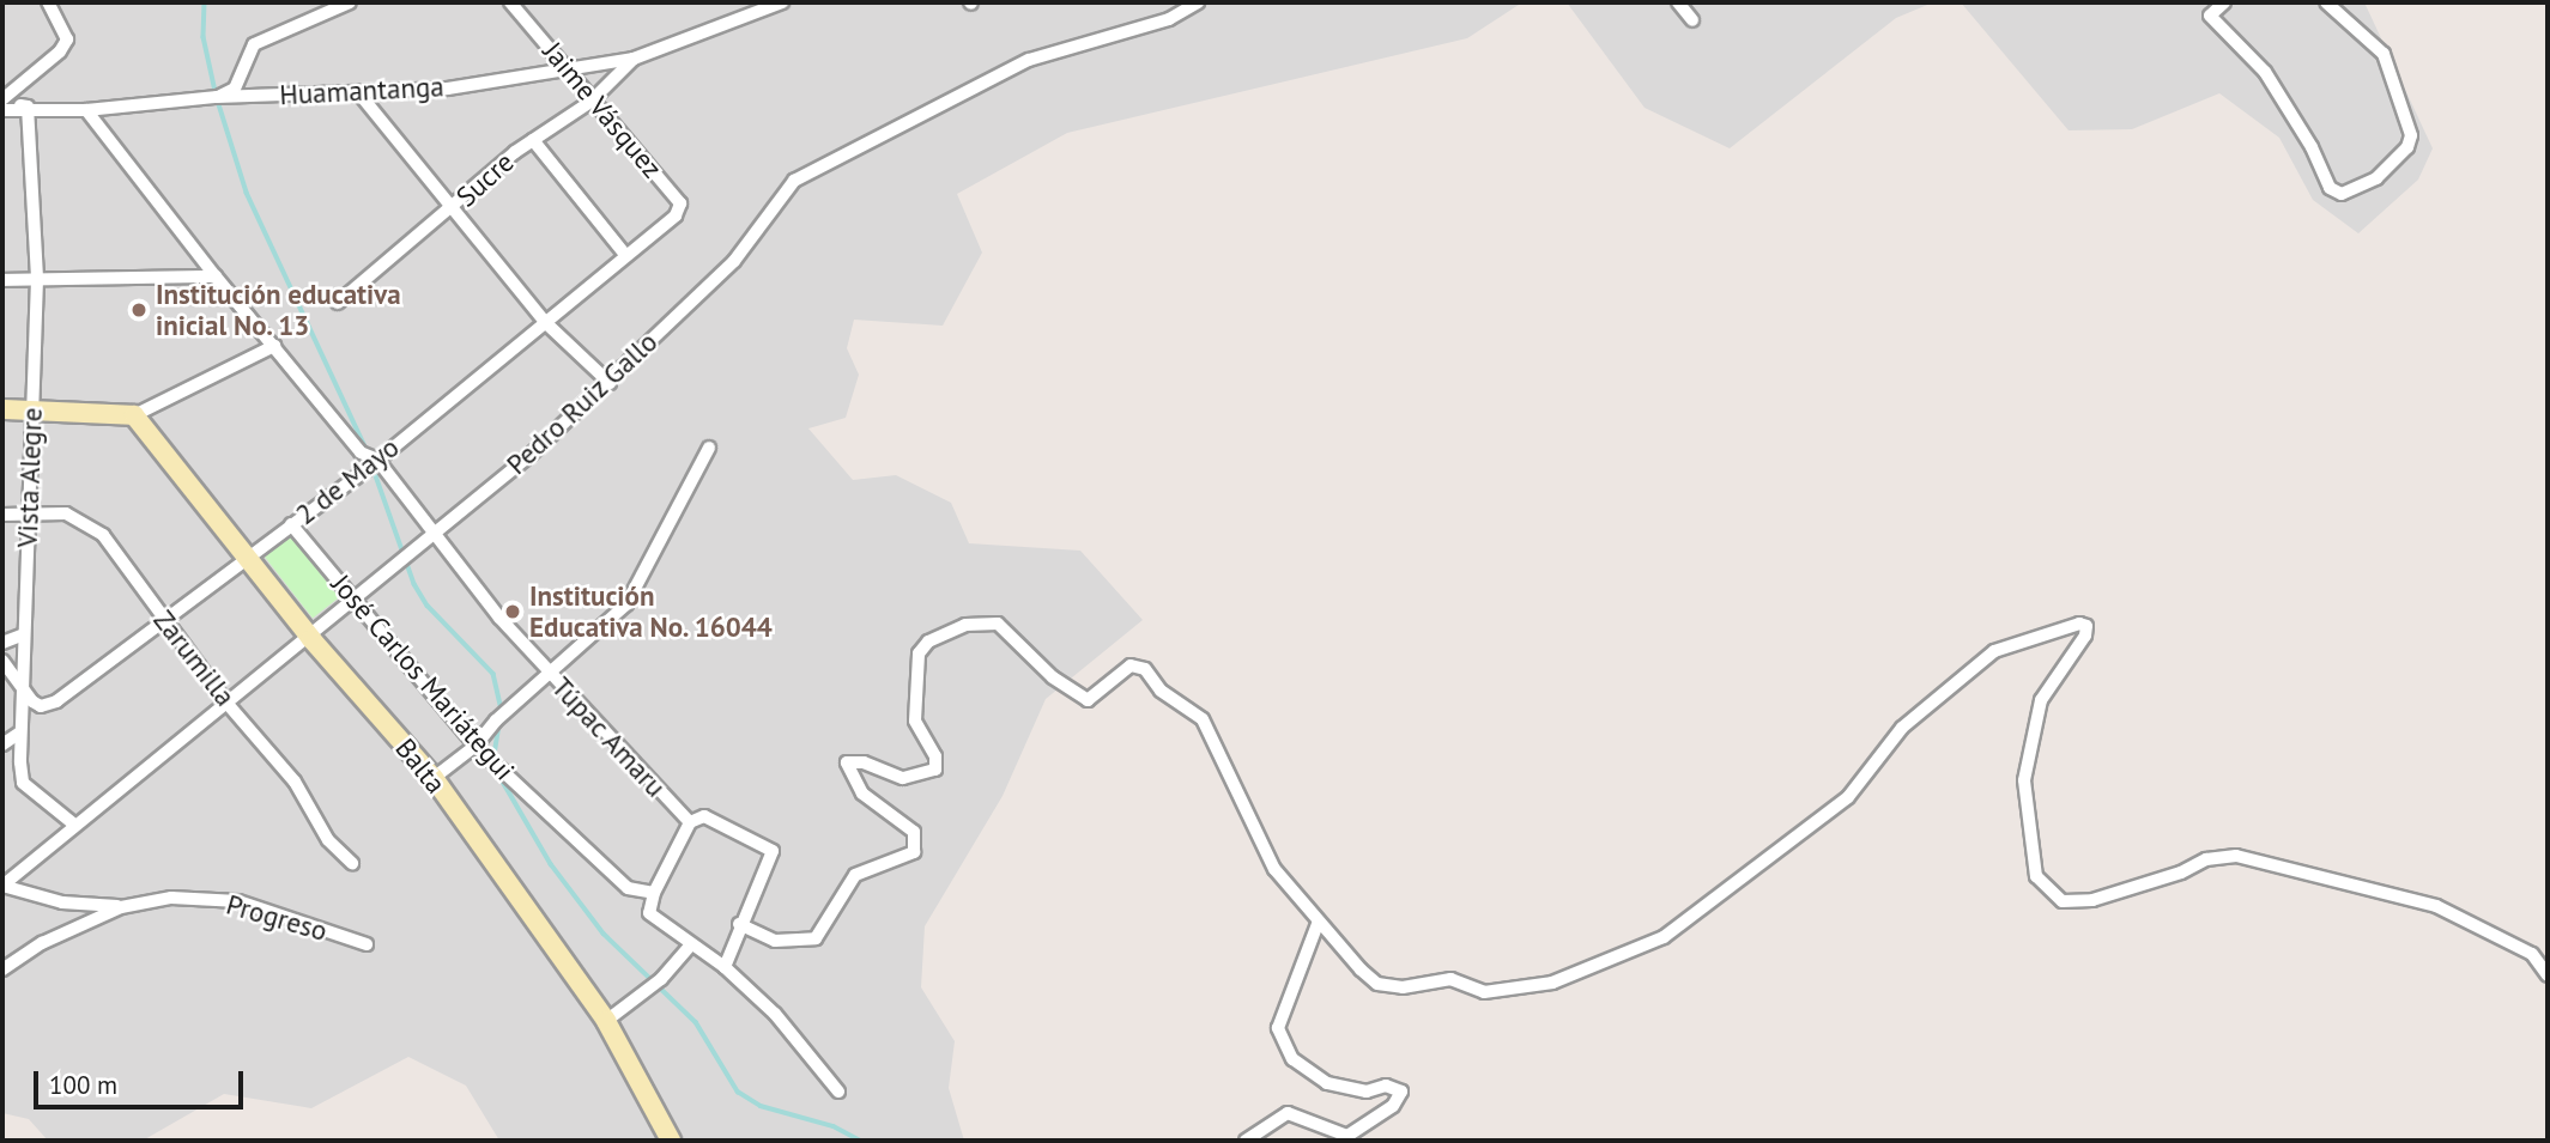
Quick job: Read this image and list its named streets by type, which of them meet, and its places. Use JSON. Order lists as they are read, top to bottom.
{
  "streets": {
    "street": [
      "Huamantanga",
      "Jaime Vásquez",
      "Sucre",
      "Pedro Ruiz Gallo",
      "Vista Alegre",
      "2 de Mayo",
      "Zarumilla",
      "José Carlos Mariátegui",
      "Túpac Amaru",
      "Balta",
      "Progreso"
    ]
  },
  "crossings": [
    ["Huamantanga", "Jaime Vásquez"],
    ["Huamantanga", "Sucre"],
    ["Huamantanga", "Vista Alegre"],
    ["Huamantanga", "Túpac Amaru"],
    ["Jaime Vásquez", "Sucre"],
    ["Jaime Vásquez", "2 de Mayo"],
    ["Pedro Ruiz Gallo", "Vista Alegre"],
    ["Pedro Ruiz Gallo", "Zarumilla"],
    ["Pedro Ruiz Gallo", "José Carlos Mariátegui"],
    ["Pedro Ruiz Gallo", "Túpac Amaru"],
    ["Pedro Ruiz Gallo", "Balta"],
    ["Vista Alegre", "2 de Mayo"],
    ["Vista Alegre", "Zarumilla"],
    ["2 de Mayo", "Zarumilla"],
    ["2 de Mayo", "José Carlos Mariátegui"],
    ["2 de Mayo", "Túpac Amaru"],
    ["2 de Mayo", "Balta"]
  ],
  "places": ["Institución educativa inicial No. 13", "Institución Educativa No. 16044"],
  "scale_bar": "100 m"
}
